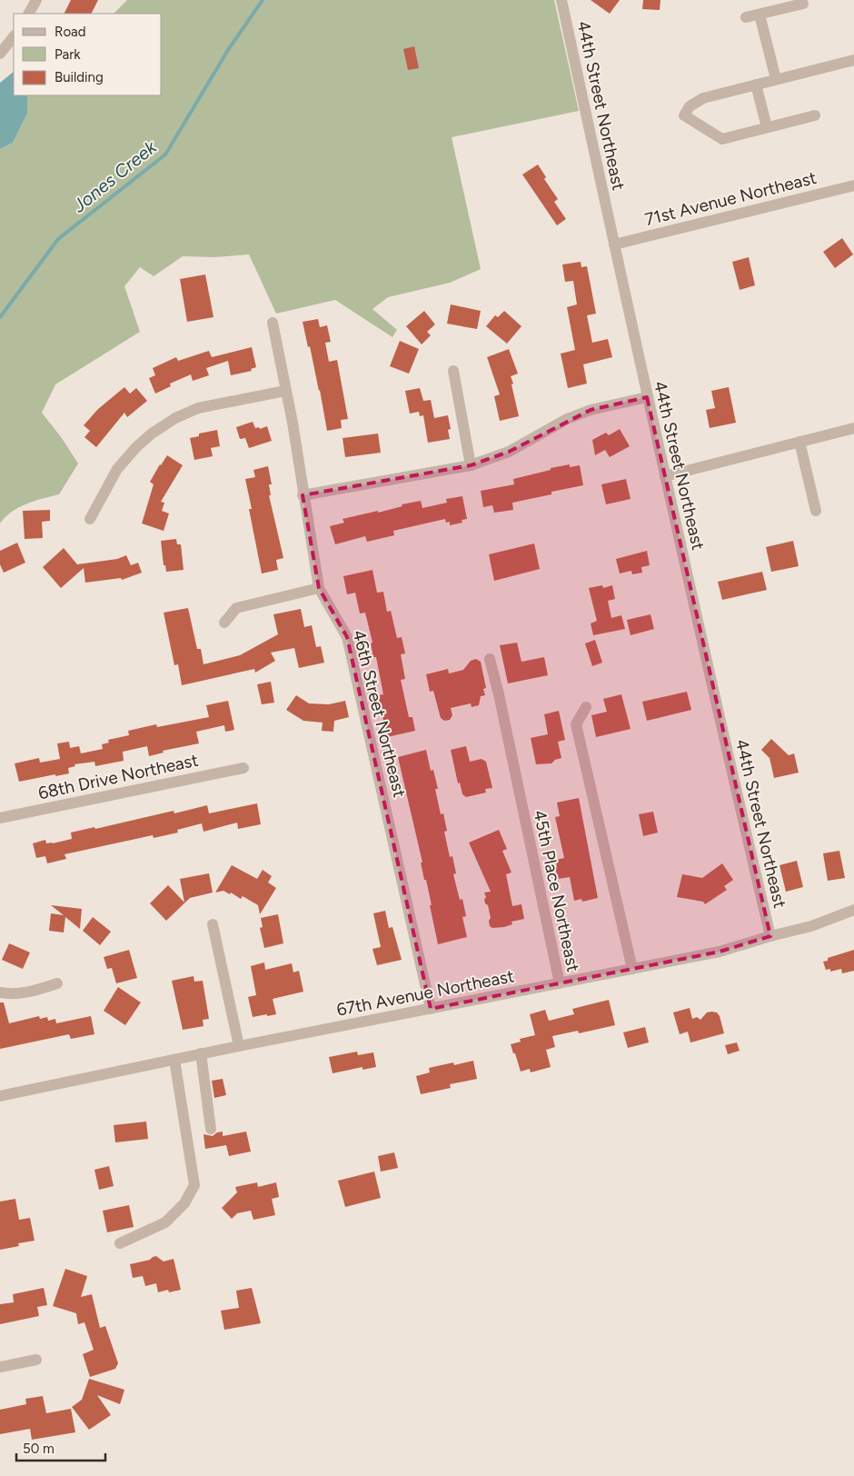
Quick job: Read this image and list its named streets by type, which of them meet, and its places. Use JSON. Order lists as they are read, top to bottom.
{
  "streets": {
    "street": [
      "44th Street Northeast",
      "71st Avenue Northeast",
      "46th Street Northeast",
      "68th Drive Northeast",
      "45th Place Northeast",
      "67th Avenue Northeast"
    ]
  },
  "crossings": [
    ["44th Street Northeast", "71st Avenue Northeast"],
    ["44th Street Northeast", "67th Avenue Northeast"],
    ["46th Street Northeast", "67th Avenue Northeast"],
    ["45th Place Northeast", "67th Avenue Northeast"]
  ],
  "water": ["Jones Creek"],
  "legend": ["Road", "Park", "Building"],
  "scale_bar": "50 m"
}
